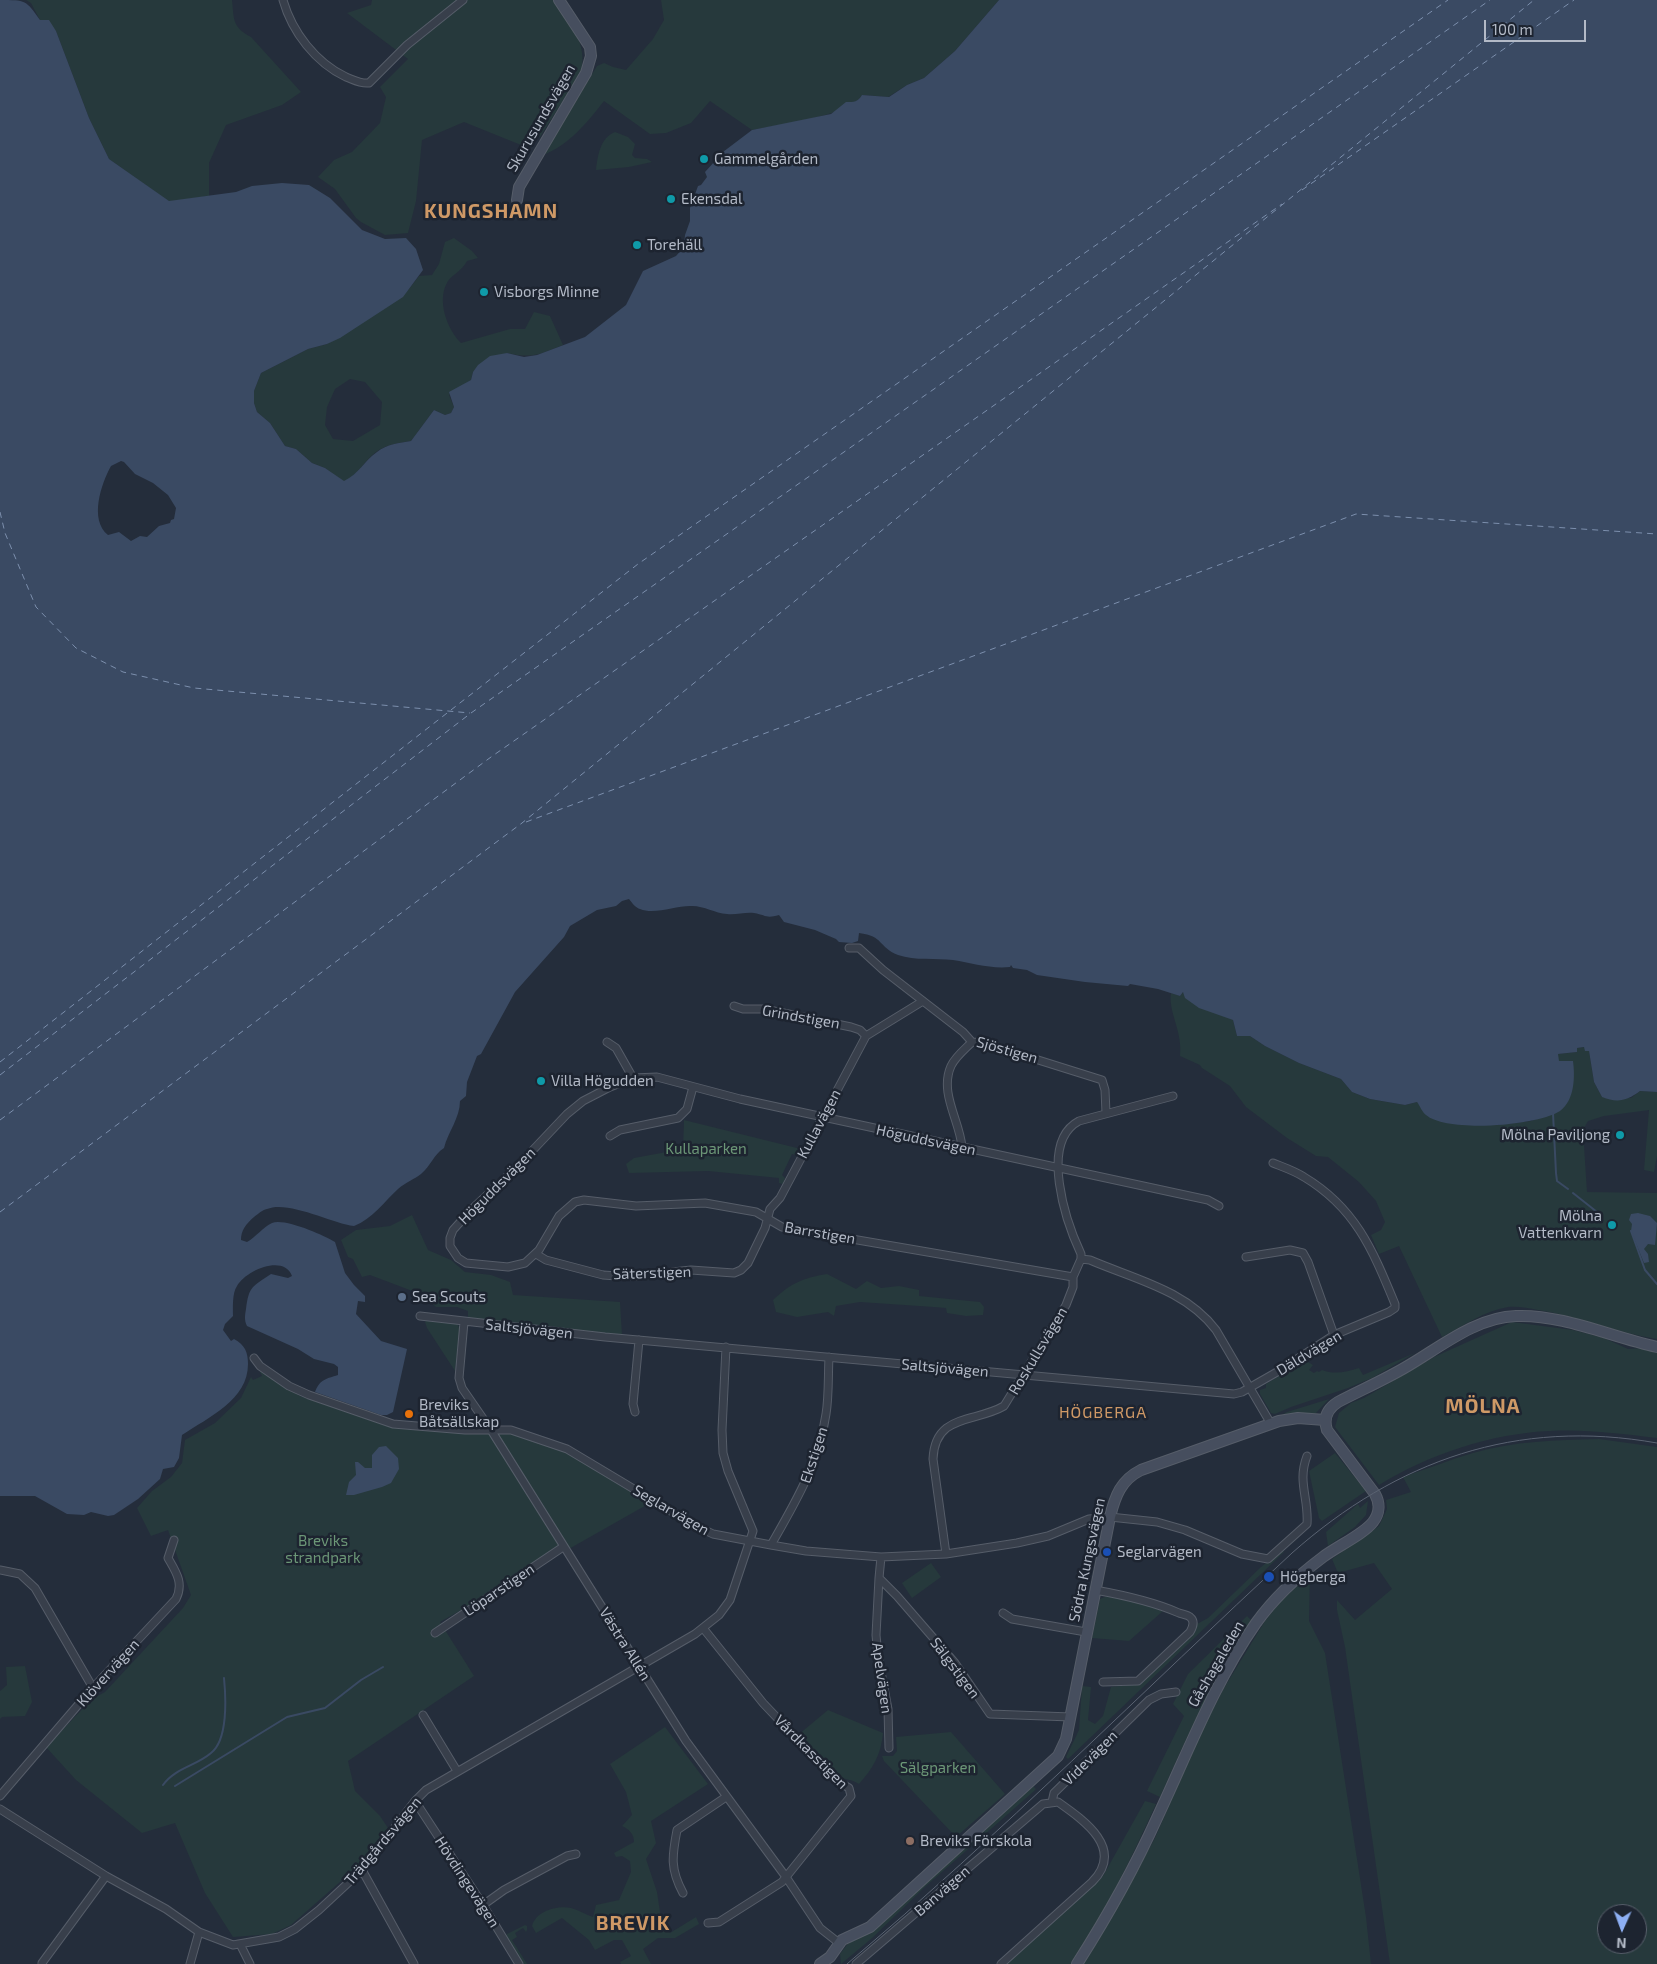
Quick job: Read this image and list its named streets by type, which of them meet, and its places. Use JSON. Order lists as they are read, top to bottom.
{
  "streets": {
    "street": [
      "Skurusundsvägen",
      "Grindstigen",
      "Sjöstigen",
      "Kullavägen",
      "Höguddsvägen",
      "Barrstigen",
      "Säterstigen",
      "Saltsjövägen",
      "Roskullsvägen",
      "Däldvägen",
      "Ekstigen",
      "Seglarvägen",
      "Södra Kungsvägen",
      "Löparstigen",
      "Västra Allén",
      "Gåshagaleden",
      "Sälgstigen",
      "Klövervägen",
      "Apelvägen",
      "Vårdkasstigen",
      "Videvägen",
      "Trädgårdsvägen",
      "Hövdingevägen",
      "Banvägen"
    ]
  },
  "crossings": [
    ["Grindstigen", "Kullavägen"],
    ["Kullavägen", "Höguddsvägen"],
    ["Kullavägen", "Barrstigen"],
    ["Kullavägen", "Säterstigen"],
    ["Höguddsvägen", "Barrstigen"],
    ["Höguddsvägen", "Säterstigen"],
    ["Barrstigen", "Säterstigen"],
    ["Barrstigen", "Roskullsvägen"],
    ["Saltsjövägen", "Roskullsvägen"],
    ["Saltsjövägen", "Däldvägen"],
    ["Saltsjövägen", "Ekstigen"],
    ["Saltsjövägen", "Västra Allén"],
    ["Roskullsvägen", "Seglarvägen"],
    ["Ekstigen", "Seglarvägen"],
    ["Seglarvägen", "Södra Kungsvägen"],
    ["Seglarvägen", "Västra Allén"],
    ["Seglarvägen", "Trädgårdsvägen"],
    ["Södra Kungsvägen", "Västra Allén"],
    ["Södra Kungsvägen", "Gåshagaleden"],
    ["Södra Kungsvägen", "Sälgstigen"],
    ["Löparstigen", "Västra Allén"],
    ["Västra Allén", "Vårdkasstigen"],
    ["Västra Allén", "Trädgårdsvägen"],
    ["Sälgstigen", "Apelvägen"],
    ["Vårdkasstigen", "Trädgårdsvägen"],
    ["Videvägen", "Banvägen"],
    ["Trädgårdsvägen", "Hövdingevägen"]
  ],
  "districts": [
    "KUNGSHAMN",
    "MÖLNA",
    "HÖGBERGA",
    "BREVIK"
  ],
  "parks": ["Kullaparken", "Breviks strandpark", "Sälgparken"],
  "places": [
    "Gammelgården",
    "Ekensdal",
    "Torehäll",
    "Visborgs Minne",
    "Villa Högudden",
    "Mölna Paviljong",
    "Mölna Vattenkvarn",
    "Sea Scouts",
    "Breviks Båtsällskap",
    "Seglarvägen",
    "Högberga",
    "Breviks Förskola"
  ],
  "scale_bar": "100 m",
  "north": "bottom"
}
